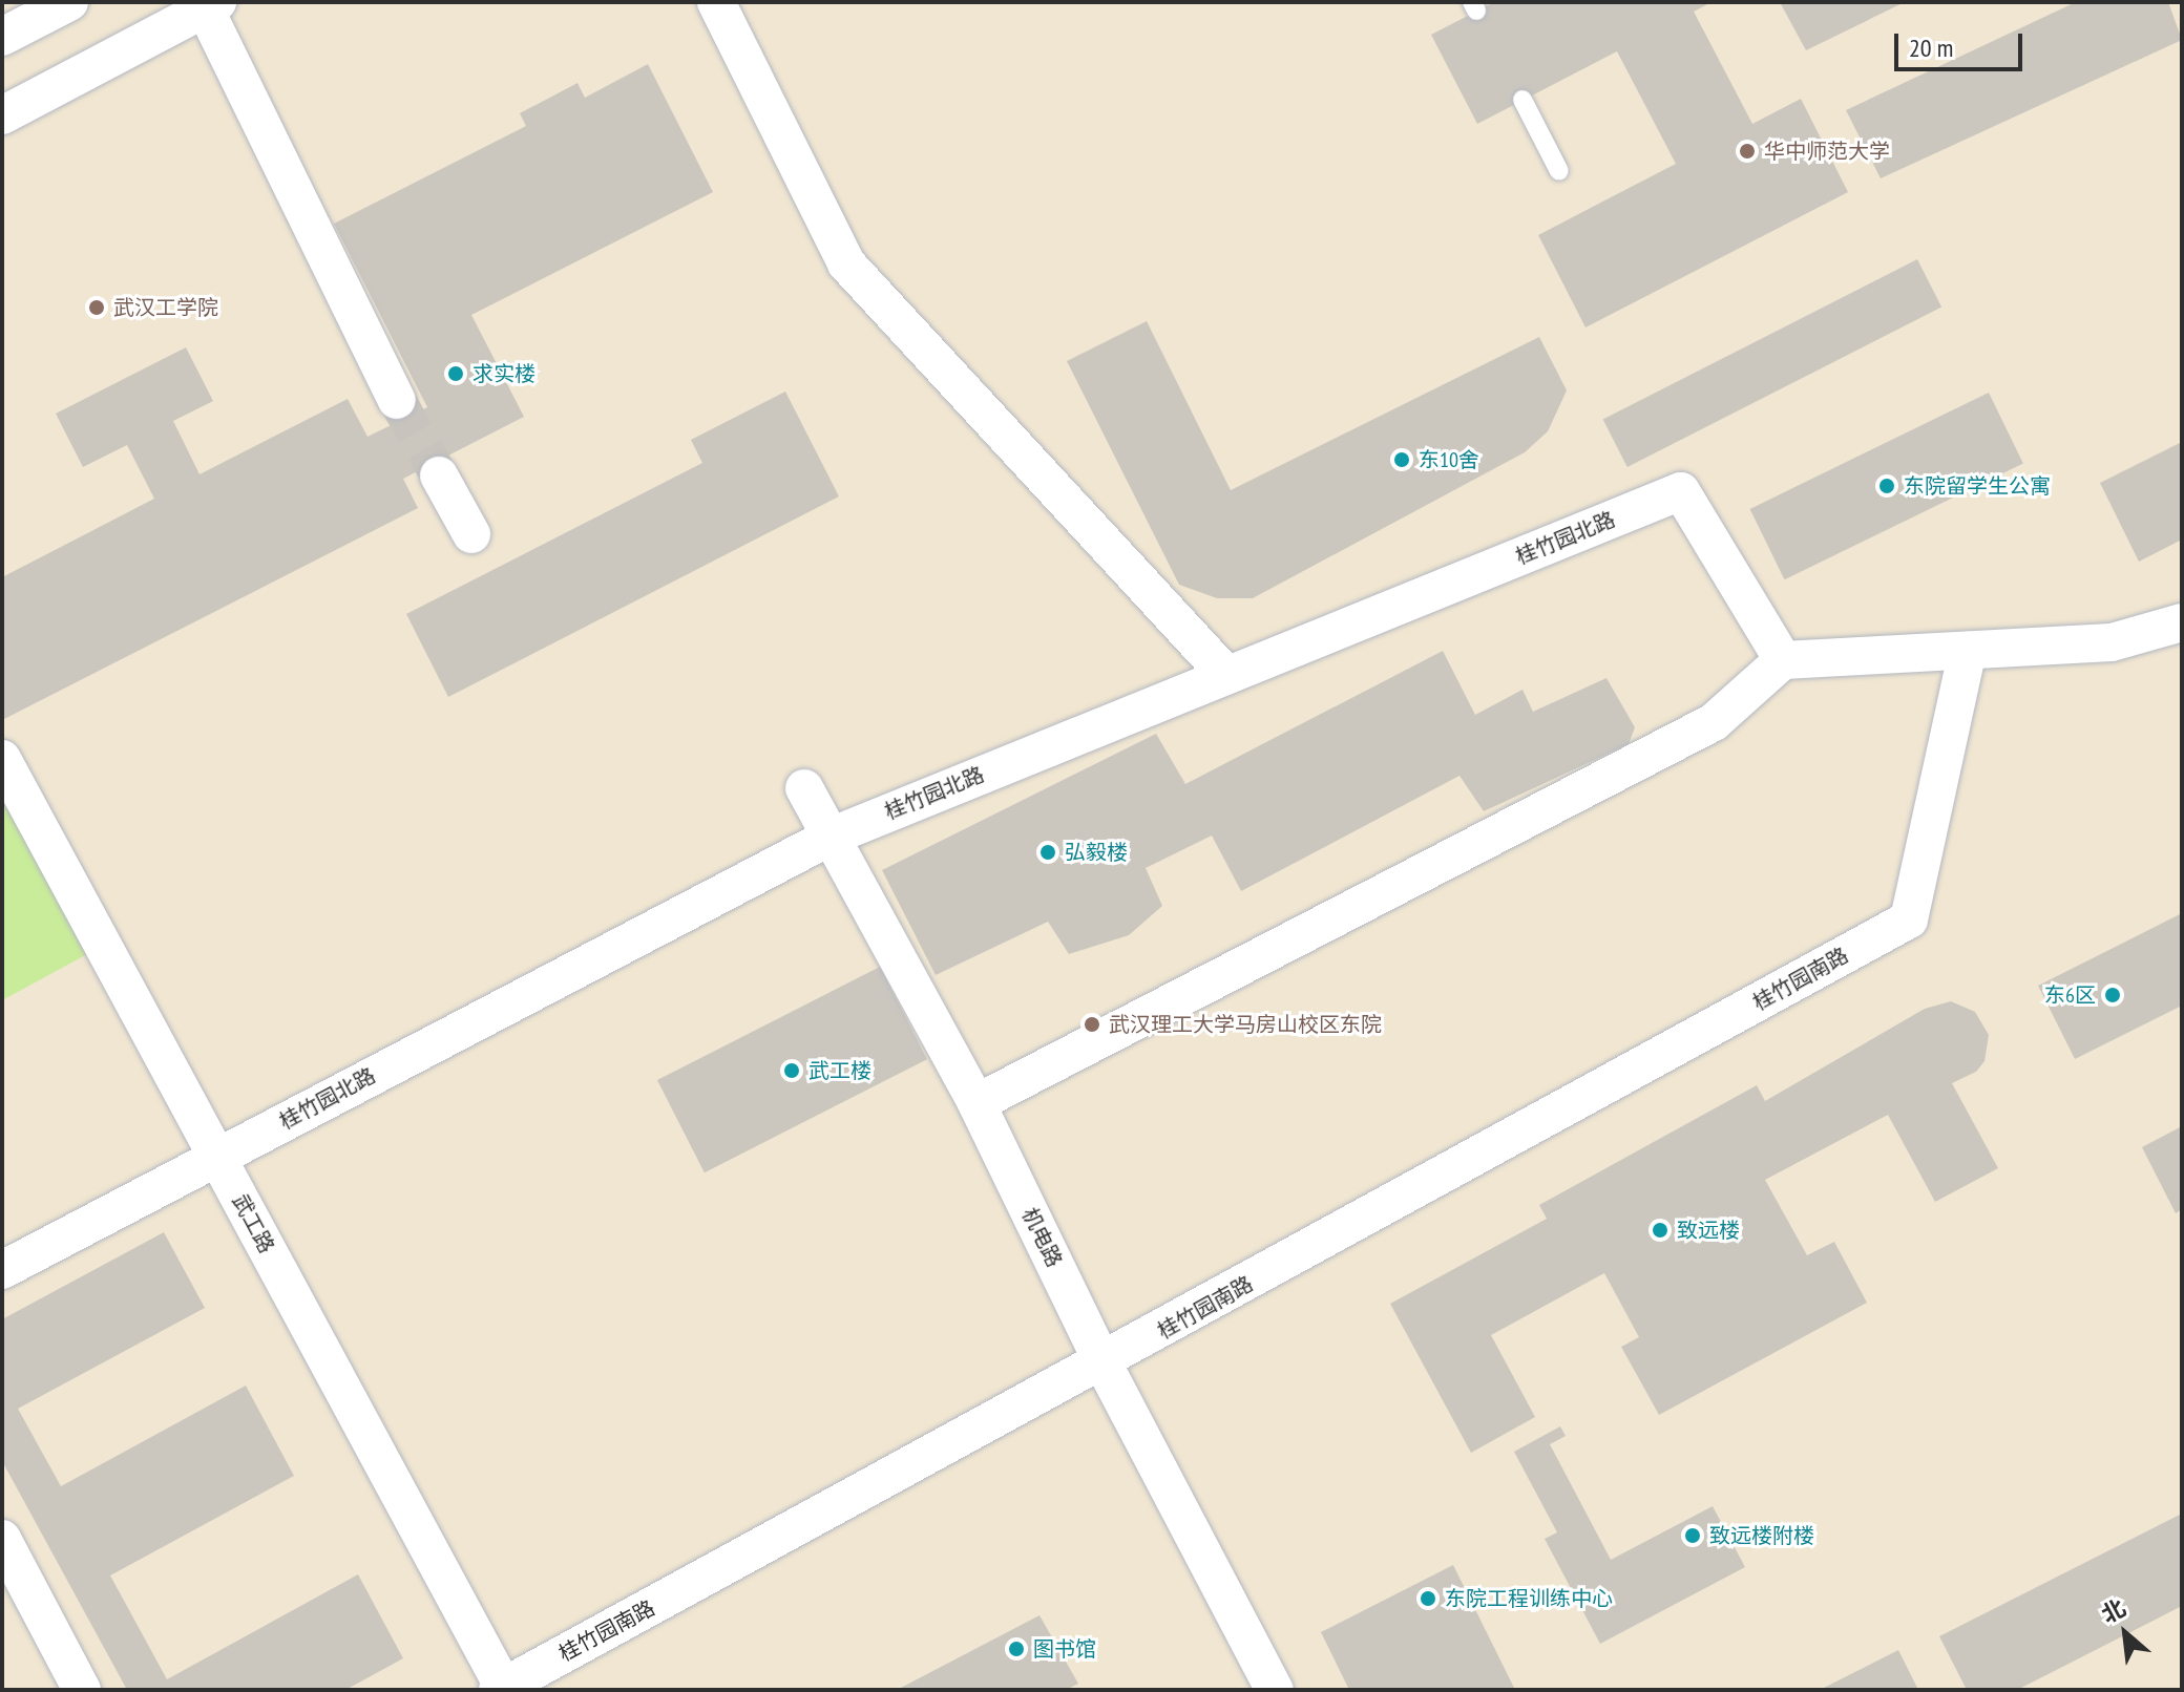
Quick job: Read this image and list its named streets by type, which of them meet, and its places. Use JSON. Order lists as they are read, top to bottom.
{
  "streets": {
    "street": [
      "桂竹园北路",
      "桂竹园南路",
      "武工路",
      "机电路"
    ]
  },
  "crossings": [
    ["桂竹园北路", "武工路"],
    ["桂竹园北路", "机电路"],
    ["桂竹园南路", "武工路"],
    ["桂竹园南路", "机电路"]
  ],
  "places": [
    "华中师范大学",
    "武汉工学院",
    "求实楼",
    "东10舍",
    "东院留学生公寓",
    "弘毅楼",
    "东6区",
    "武汉理工大学马房山校区东院",
    "武工楼",
    "致远楼",
    "致远楼附楼",
    "东院工程训练中心",
    "图书馆"
  ],
  "scale_bar": "20 m",
  "north": "top left"
}
